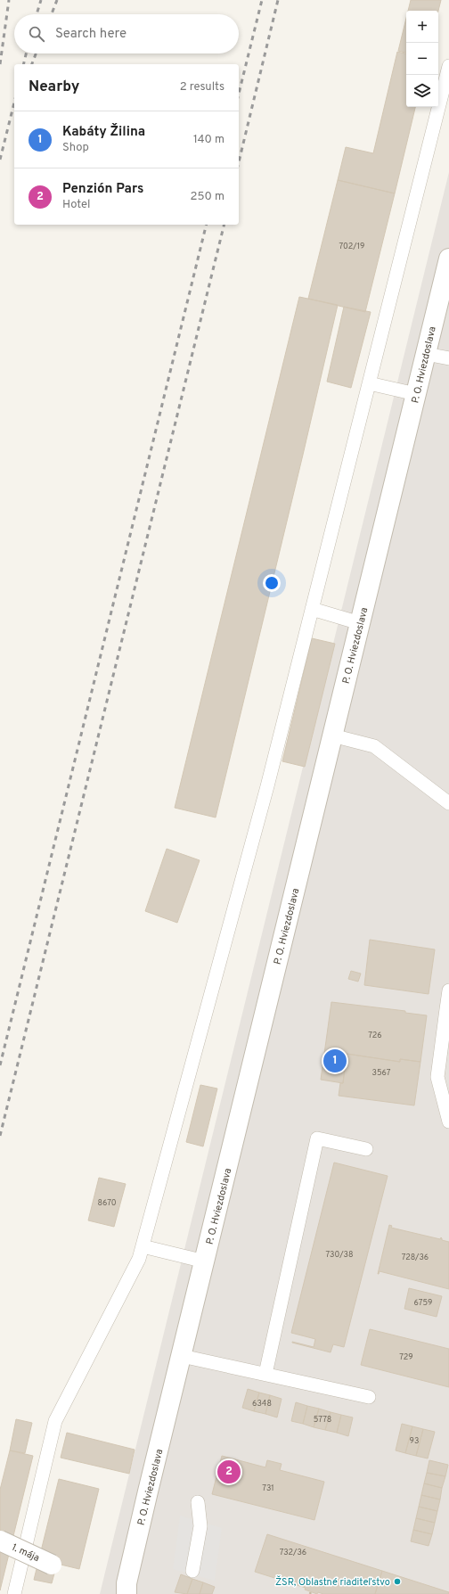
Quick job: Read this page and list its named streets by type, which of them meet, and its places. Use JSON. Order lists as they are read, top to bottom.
{
  "streets": {
    "street": ["P. O. Hviezdoslava", "1. mája"]
  },
  "places": ["ŽSR, Oblastné riaditeľstvo"],
  "house_numbers": [
    "702/19",
    "726",
    "3567",
    "8670",
    "730/38",
    "728/36",
    "6759",
    "729",
    "6348",
    "5778",
    "93",
    "731",
    "732/36"
  ],
  "page": {
    "map_buttons": ["+", "−"],
    "search": "Search here",
    "heading": ["Nearby", "2 results"],
    "list": [
      {
        "mark": "1",
        "name": "Kabáty Žilina",
        "note": "Shop",
        "value": "140 m"
      },
      {
        "mark": "2",
        "name": "Penzión Pars",
        "note": "Hotel",
        "value": "250 m"
      }
    ],
    "pins": ["1", "2"]
  }
}
